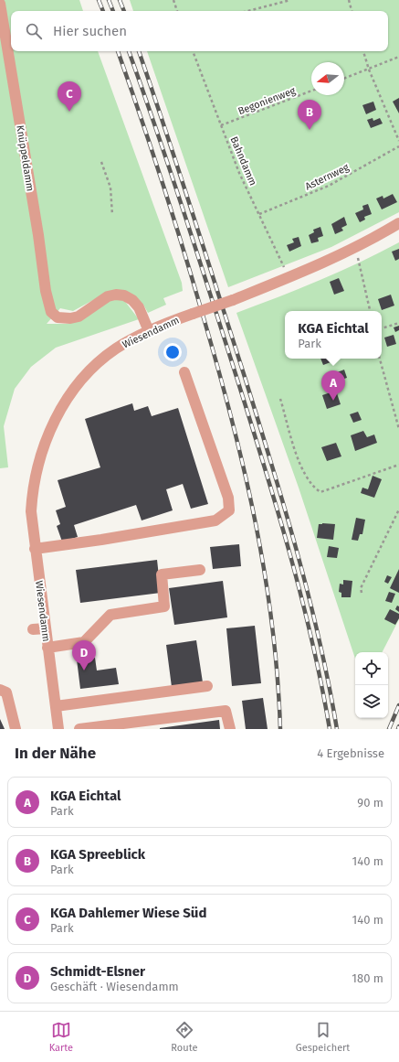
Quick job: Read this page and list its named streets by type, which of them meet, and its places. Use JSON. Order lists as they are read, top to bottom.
{
  "streets": {
    "street": ["Knüppeldamm", "Wiesendamm"],
    "path": ["Begonienweg", "Bahndamm", "Asternweg"]
  },
  "crossings": [
    ["Begonienweg", "Bahndamm"],
    ["Knüppeldamm", "Wiesendamm"],
    ["Bahndamm", "Asternweg"],
    ["Bahndamm", "Wiesendamm"]
  ],
  "north": "left",
  "page": {
    "search": "Hier suchen",
    "pins": [
      "C",
      "B",
      "A",
      "D"
    ],
    "popup": ["KGA Eichtal", "Park"],
    "heading": ["In der Nähe", "4 Ergebnisse"],
    "list": [
      {
        "mark": "A",
        "name": "KGA Eichtal",
        "note": "Park",
        "value": "90 m"
      },
      {
        "mark": "B",
        "name": "KGA Spreeblick",
        "note": "Park",
        "value": "140 m"
      },
      {
        "mark": "C",
        "name": "KGA Dahlemer Wiese Süd",
        "note": "Park",
        "value": "140 m"
      },
      {
        "mark": "D",
        "name": "Schmidt-Elsner",
        "note": "Geschäft · Wiesendamm",
        "value": "180 m"
      }
    ],
    "nav": ["Karte", "Route", "Gespeichert"]
  }
}
